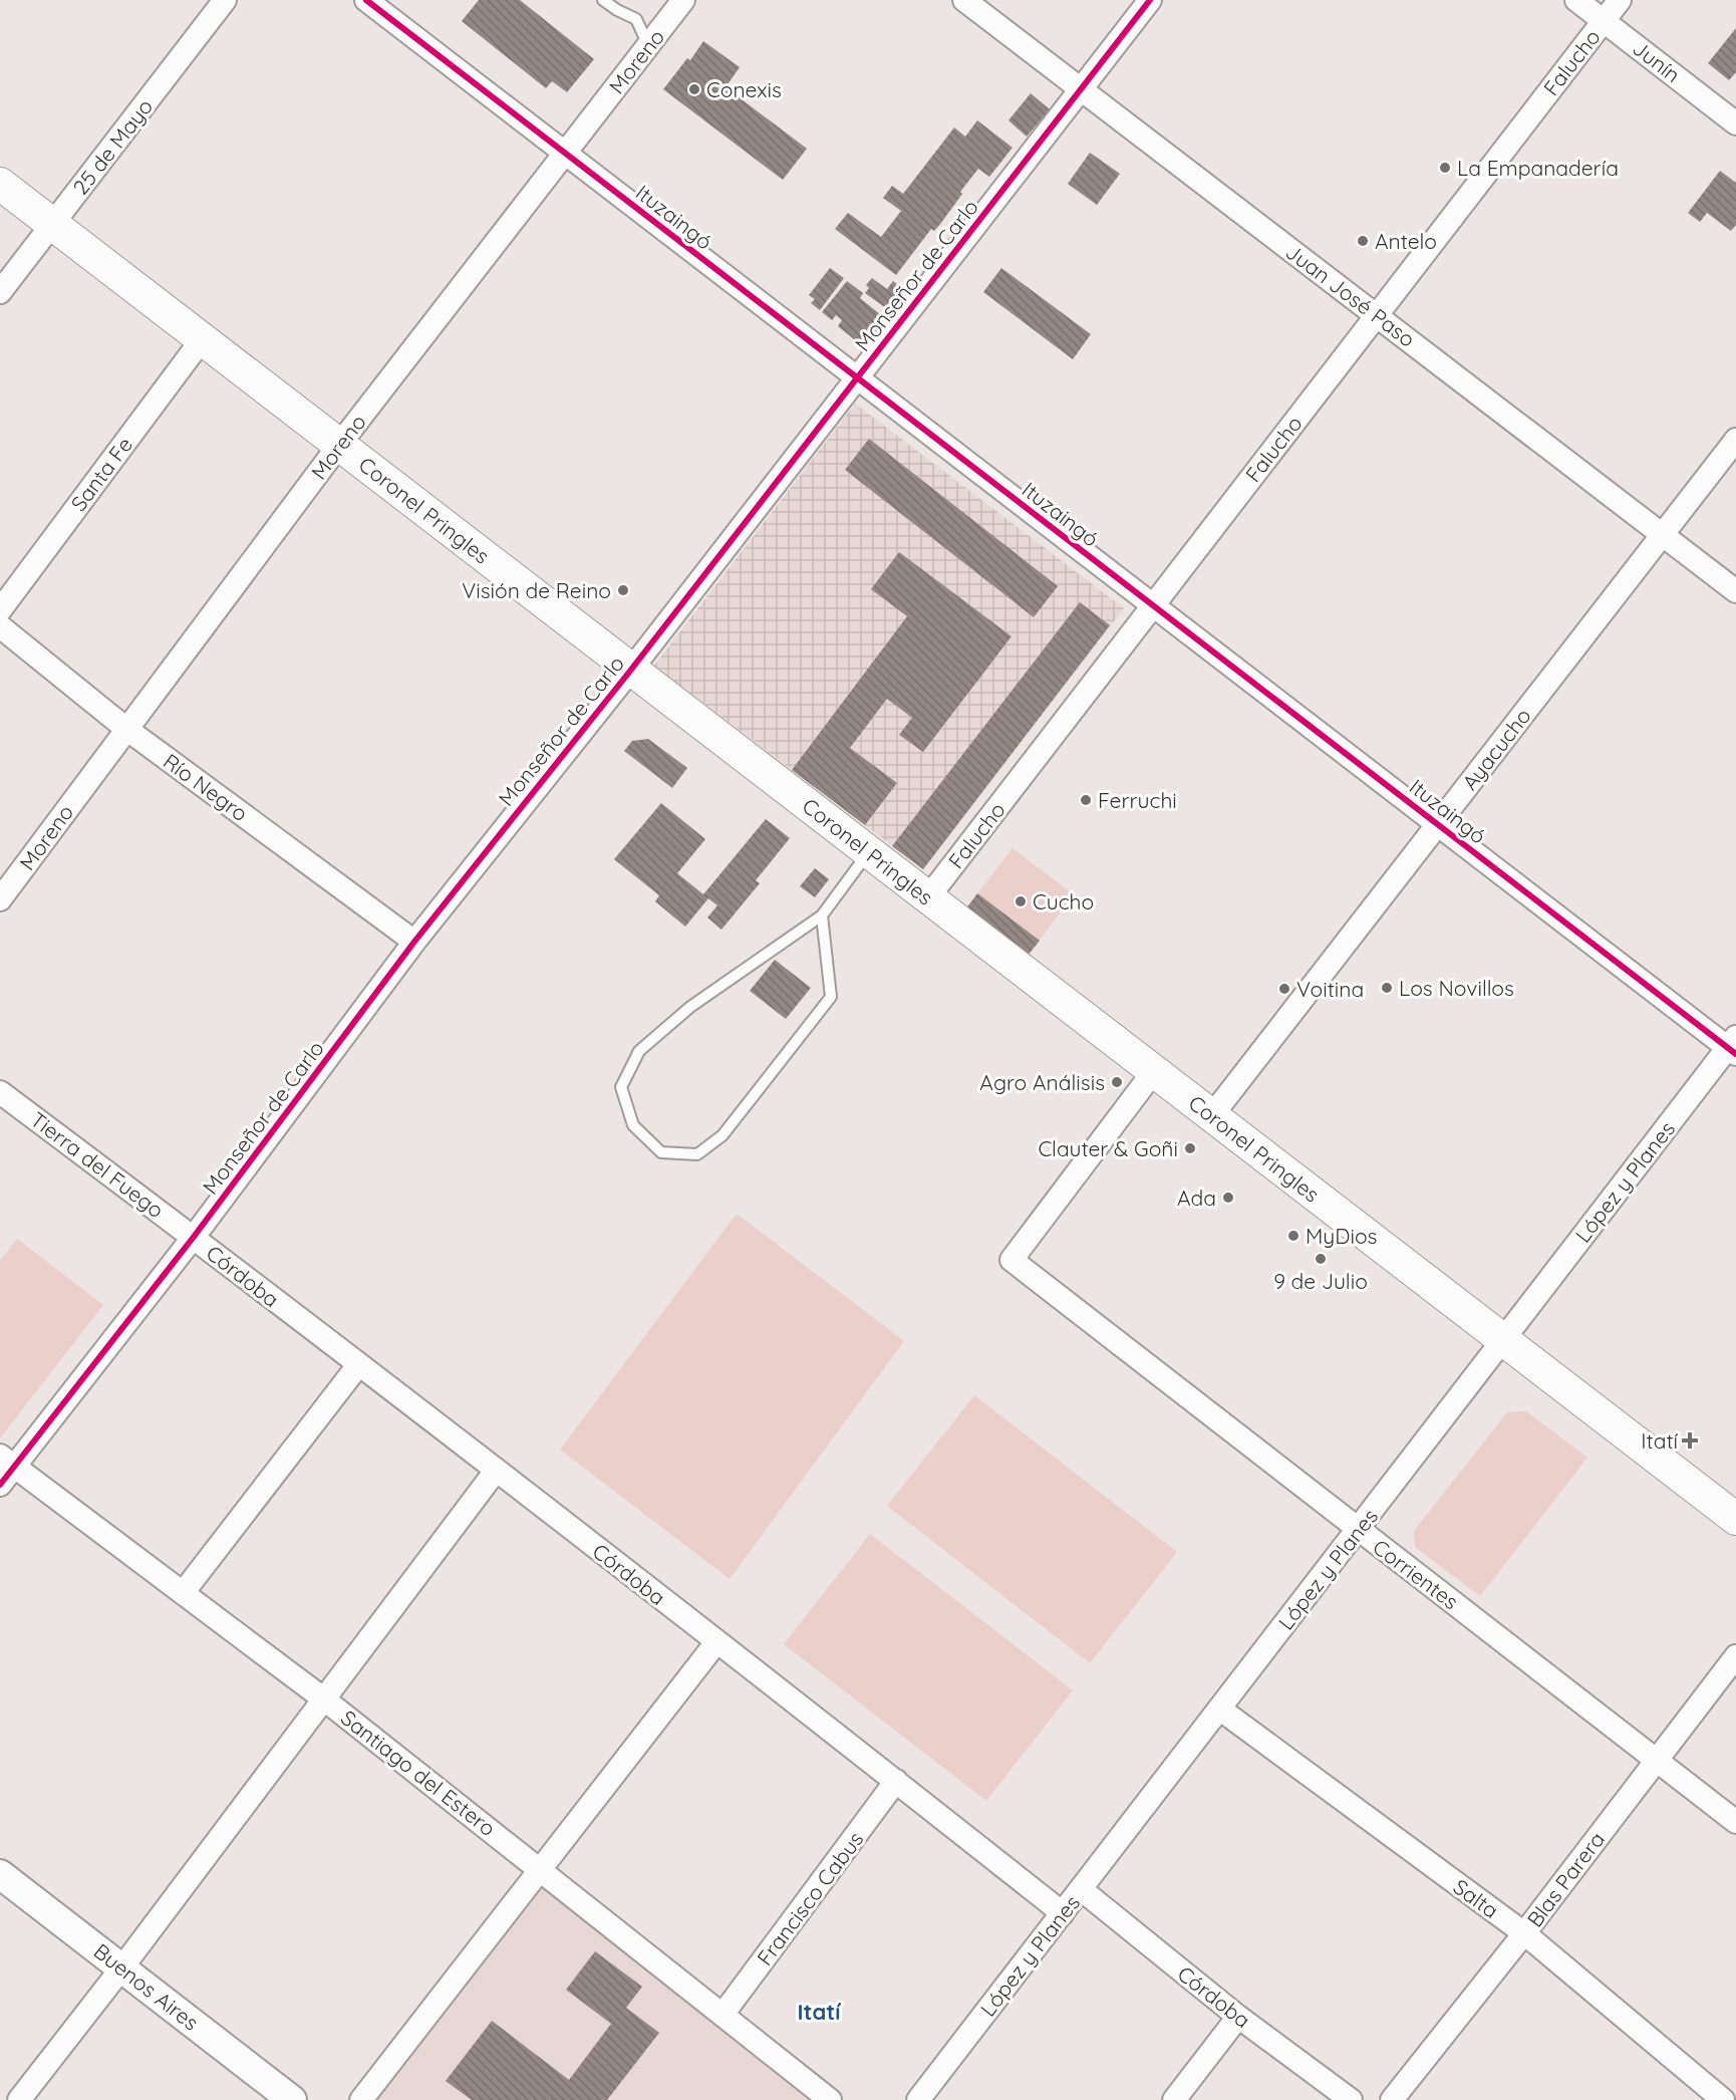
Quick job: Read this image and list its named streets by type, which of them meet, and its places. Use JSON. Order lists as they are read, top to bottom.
{
  "streets": {
    "main road": ["Coronel Pringles"],
    "street": [
      "Moreno",
      "Junín",
      "Falucho",
      "25 de Mayo",
      "Ituzaingó",
      "Monseñor de Carlo",
      "Juan José Paso",
      "Santa Fe",
      "Ayacucho",
      "Río Negro",
      "Tierra del Fuego",
      "López y Planes",
      "Córdoba",
      "Corrientes",
      "Santiago del Estero",
      "Blas Parera",
      "Francisco Cabus",
      "Salta",
      "Buenos Aires"
    ]
  },
  "crossings": [
    ["Moreno", "Ituzaingó"],
    ["Moreno", "Coronel Pringles"],
    ["Moreno", "Río Negro"],
    ["Junín", "Falucho"],
    ["Falucho", "Ituzaingó"],
    ["Falucho", "Juan José Paso"],
    ["Falucho", "Coronel Pringles"],
    ["25 de Mayo", "Coronel Pringles"],
    ["Ituzaingó", "Monseñor de Carlo"],
    ["Ituzaingó", "Ayacucho"],
    ["Ituzaingó", "López y Planes"],
    ["Monseñor de Carlo", "Juan José Paso"],
    ["Monseñor de Carlo", "Coronel Pringles"],
    ["Monseñor de Carlo", "Río Negro"],
    ["Monseñor de Carlo", "Tierra del Fuego"],
    ["Monseñor de Carlo", "Córdoba"],
    ["Monseñor de Carlo", "Santiago del Estero"],
    ["Juan José Paso", "Ayacucho"],
    ["Santa Fe", "Coronel Pringles"],
    ["Coronel Pringles", "Ayacucho"],
    ["Coronel Pringles", "López y Planes"],
    ["Coronel Pringles", "Corrientes"],
    ["Tierra del Fuego", "Córdoba"],
    ["López y Planes", "Córdoba"],
    ["López y Planes", "Corrientes"],
    ["López y Planes", "Salta"],
    ["Córdoba", "Francisco Cabus"],
    ["Corrientes", "Blas Parera"],
    ["Santiago del Estero", "Francisco Cabus"],
    ["Blas Parera", "Salta"]
  ],
  "districts": ["Itatí"],
  "places": {
    "other": [
      "Conexis",
      "La Empanadería",
      "Antelo",
      "Visión de Reino",
      "Ferruchi",
      "Cucho",
      "Los Novillos",
      "Voitina",
      "Agro Análisis",
      "Clauter & Goñi",
      "Ada",
      "MyDios",
      "9 de Julio"
    ],
    "health": ["Itatí"]
  }
}
